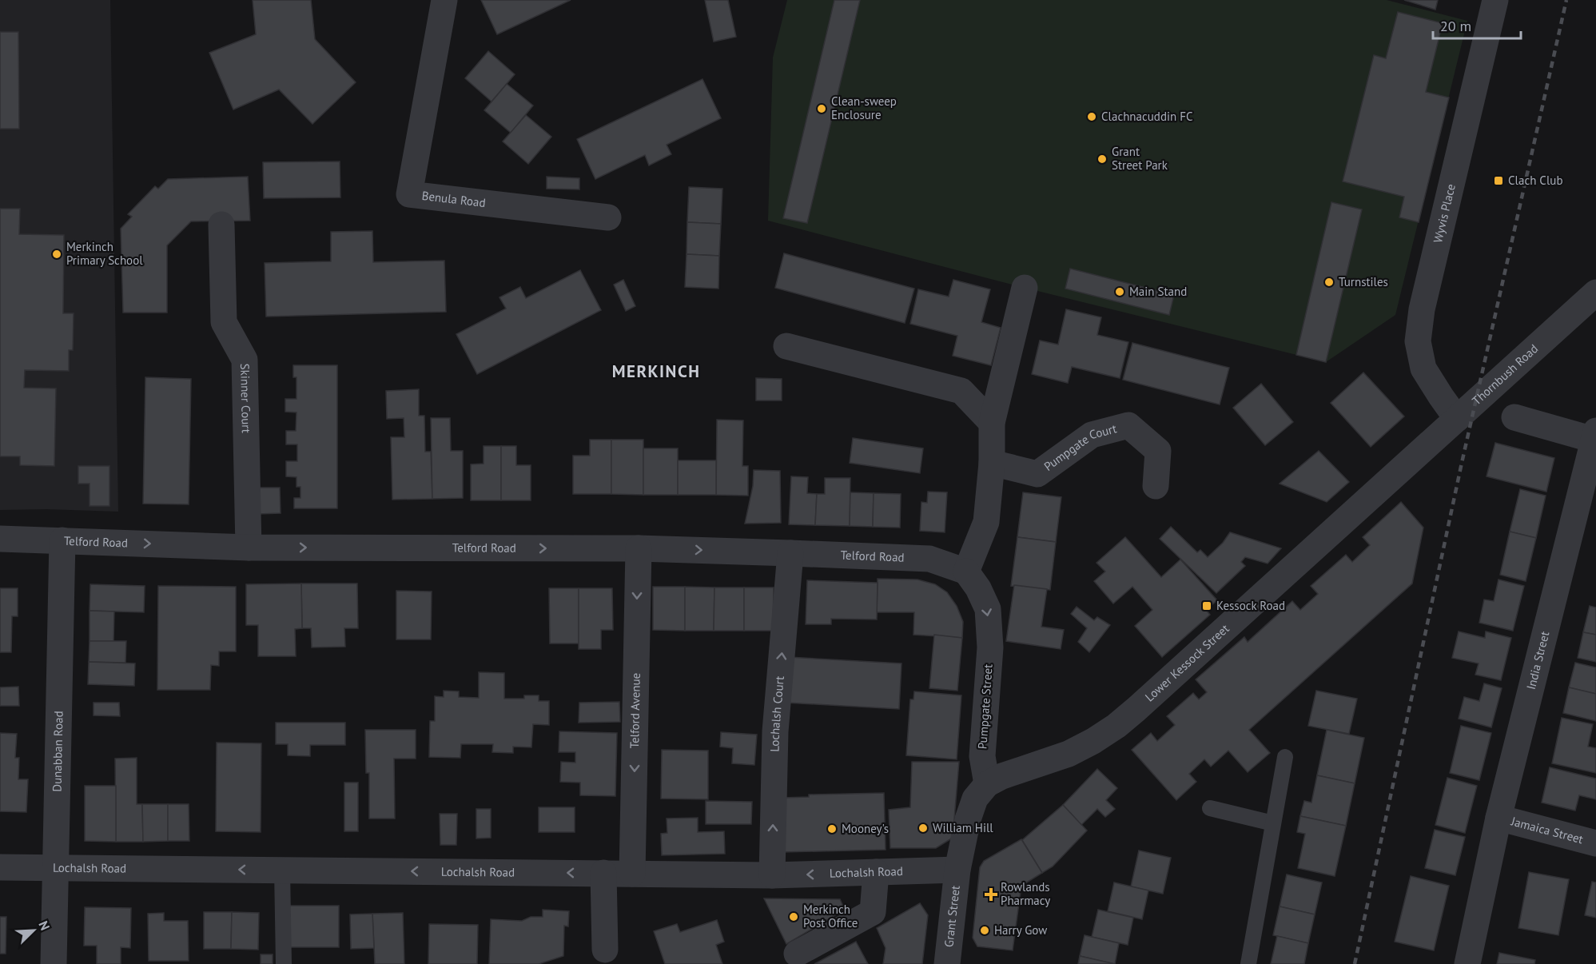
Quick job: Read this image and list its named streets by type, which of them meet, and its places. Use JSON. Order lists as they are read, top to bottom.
{
  "streets": {
    "street": [
      "Benula Road",
      "Wyvis Place",
      "Thornbush Road",
      "Skinner Court",
      "Pumpgate Court",
      "Telford Road",
      "India Street",
      "Lower Kessock Street",
      "Pumpgate Street",
      "Telford Avenue",
      "Lochalsh Court",
      "Dunabban Road",
      "Jamaica Street",
      "Lochalsh Road",
      "Grant Street"
    ]
  },
  "crossings": [
    ["Wyvis Place", "Thornbush Road"],
    ["Thornbush Road", "Lower Kessock Street"],
    ["Skinner Court", "Telford Road"],
    ["Telford Road", "Pumpgate Street"],
    ["Telford Road", "Telford Avenue"],
    ["Telford Road", "Lochalsh Court"],
    ["Telford Road", "Dunabban Road"],
    ["India Street", "Jamaica Street"],
    ["Lower Kessock Street", "Pumpgate Street"],
    ["Telford Avenue", "Lochalsh Road"],
    ["Lochalsh Court", "Lochalsh Road"],
    ["Dunabban Road", "Lochalsh Road"],
    ["Lochalsh Road", "Grant Street"]
  ],
  "one_way": [
    "Telford Road",
    "Pumpgate Street",
    "Telford Avenue",
    "Lochalsh Court",
    "Lochalsh Road"
  ],
  "districts": ["MERKINCH"],
  "places": {
    "other": [
      "Clean-sweep Enclosure",
      "Clachnacuddin FC",
      "Grant Street Park",
      "Merkinch Primary School",
      "Turnstiles",
      "Main Stand",
      "William Hill",
      "Mooney's",
      "Merkinch Post Office",
      "Harry Gow"
    ],
    "transit": ["Clach Club", "Kessock Road"],
    "health": ["Rowlands Pharmacy"]
  },
  "scale_bar": "20 m",
  "north": "top right"
}
